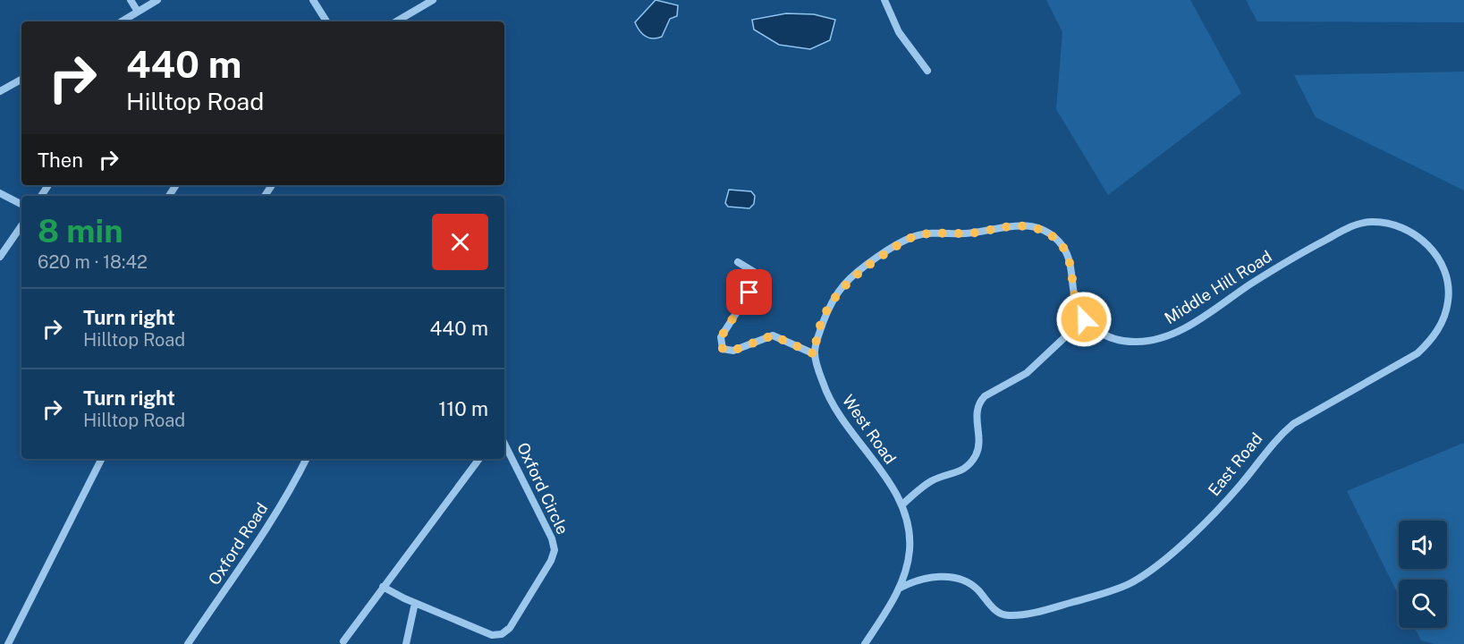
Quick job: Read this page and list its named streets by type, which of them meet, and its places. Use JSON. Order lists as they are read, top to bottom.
{
  "streets": {
    "street": [
      "Middle Hill Road",
      "West Road",
      "East Road",
      "Oxford Circle",
      "Oxford Road"
    ]
  },
  "crossings": [
    ["Middle Hill Road", "East Road"],
    ["West Road", "East Road"]
  ],
  "page": {
    "turn": ["440 m", "Hilltop Road"],
    "then": "Then",
    "heading": ["8 min", "620 m · 18:42"],
    "list": [
      {
        "name": "Turn right",
        "note": "Hilltop Road",
        "value": "440 m"
      },
      {
        "name": "Turn right",
        "note": "Hilltop Road",
        "value": "110 m"
      }
    ]
  }
}
